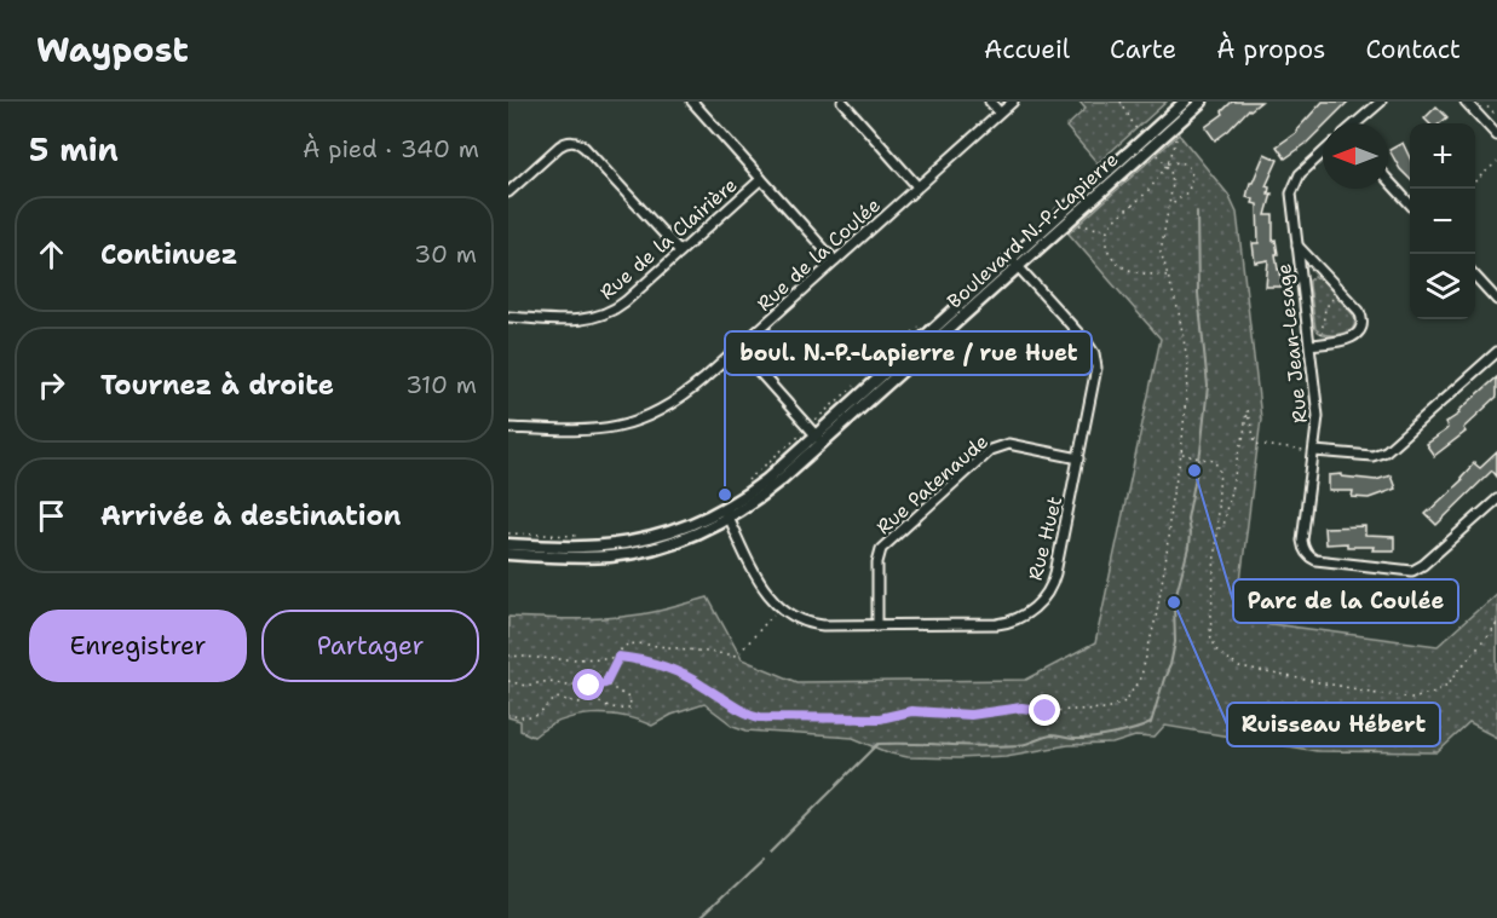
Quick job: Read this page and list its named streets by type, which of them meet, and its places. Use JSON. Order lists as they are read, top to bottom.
{
  "streets": {
    "street": [
      "Boulevard N.-P.-Lapierre",
      "Rue de la Clairière",
      "Rue de la Coulée",
      "Rue Jean-Lesage",
      "Rue Patenaude",
      "Rue Huet"
    ]
  },
  "crossings": [
    ["Boulevard N.-P.-Lapierre", "Rue Huet"],
    ["Rue Patenaude", "Rue Huet"]
  ],
  "places": ["Parc de la Coulée", "boul. N.-P.-Lapierre / rue Huet", "Ruisseau Hébert"],
  "north": "left",
  "page": {
    "header": "Waypost",
    "nav": [
      "Accueil",
      "Carte",
      "À propos",
      "Contact"
    ],
    "heading": ["5 min", "À pied · 340 m"],
    "map_buttons": ["+", "−"],
    "list": [
      ["Continuez", "30 m"],
      ["Tournez à droite", "310 m"],
      "Arrivée à destination"
    ],
    "buttons": ["Enregistrer", "Partager"]
  }
}
